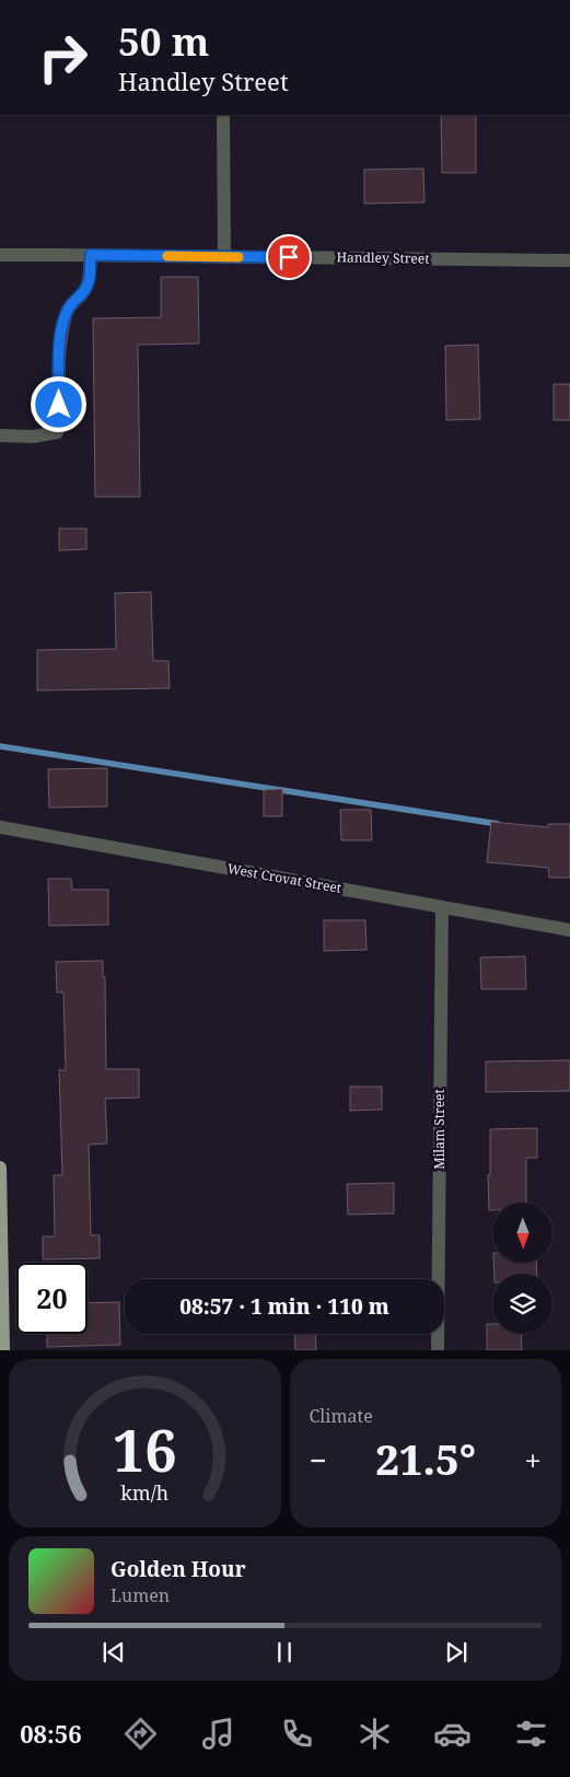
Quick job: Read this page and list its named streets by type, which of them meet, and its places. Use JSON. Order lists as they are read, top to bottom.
{
  "streets": {
    "street": ["Handley Street", "West Crovat Street", "Milam Street"]
  },
  "crossings": [
    ["West Crovat Street", "Milam Street"]
  ],
  "north": "bottom",
  "page": {
    "turn": ["50 m", "Handley Street"],
    "limit": "20",
    "trip": "08:57 · 1 min · 110 m",
    "tile": "Climate",
    "heat": ["−", "21.5°", "+"],
    "song": ["Golden Hour", "Lumen"],
    "tabs": "08:56",
    "gauge": ["16", "km/h"]
  }
}
